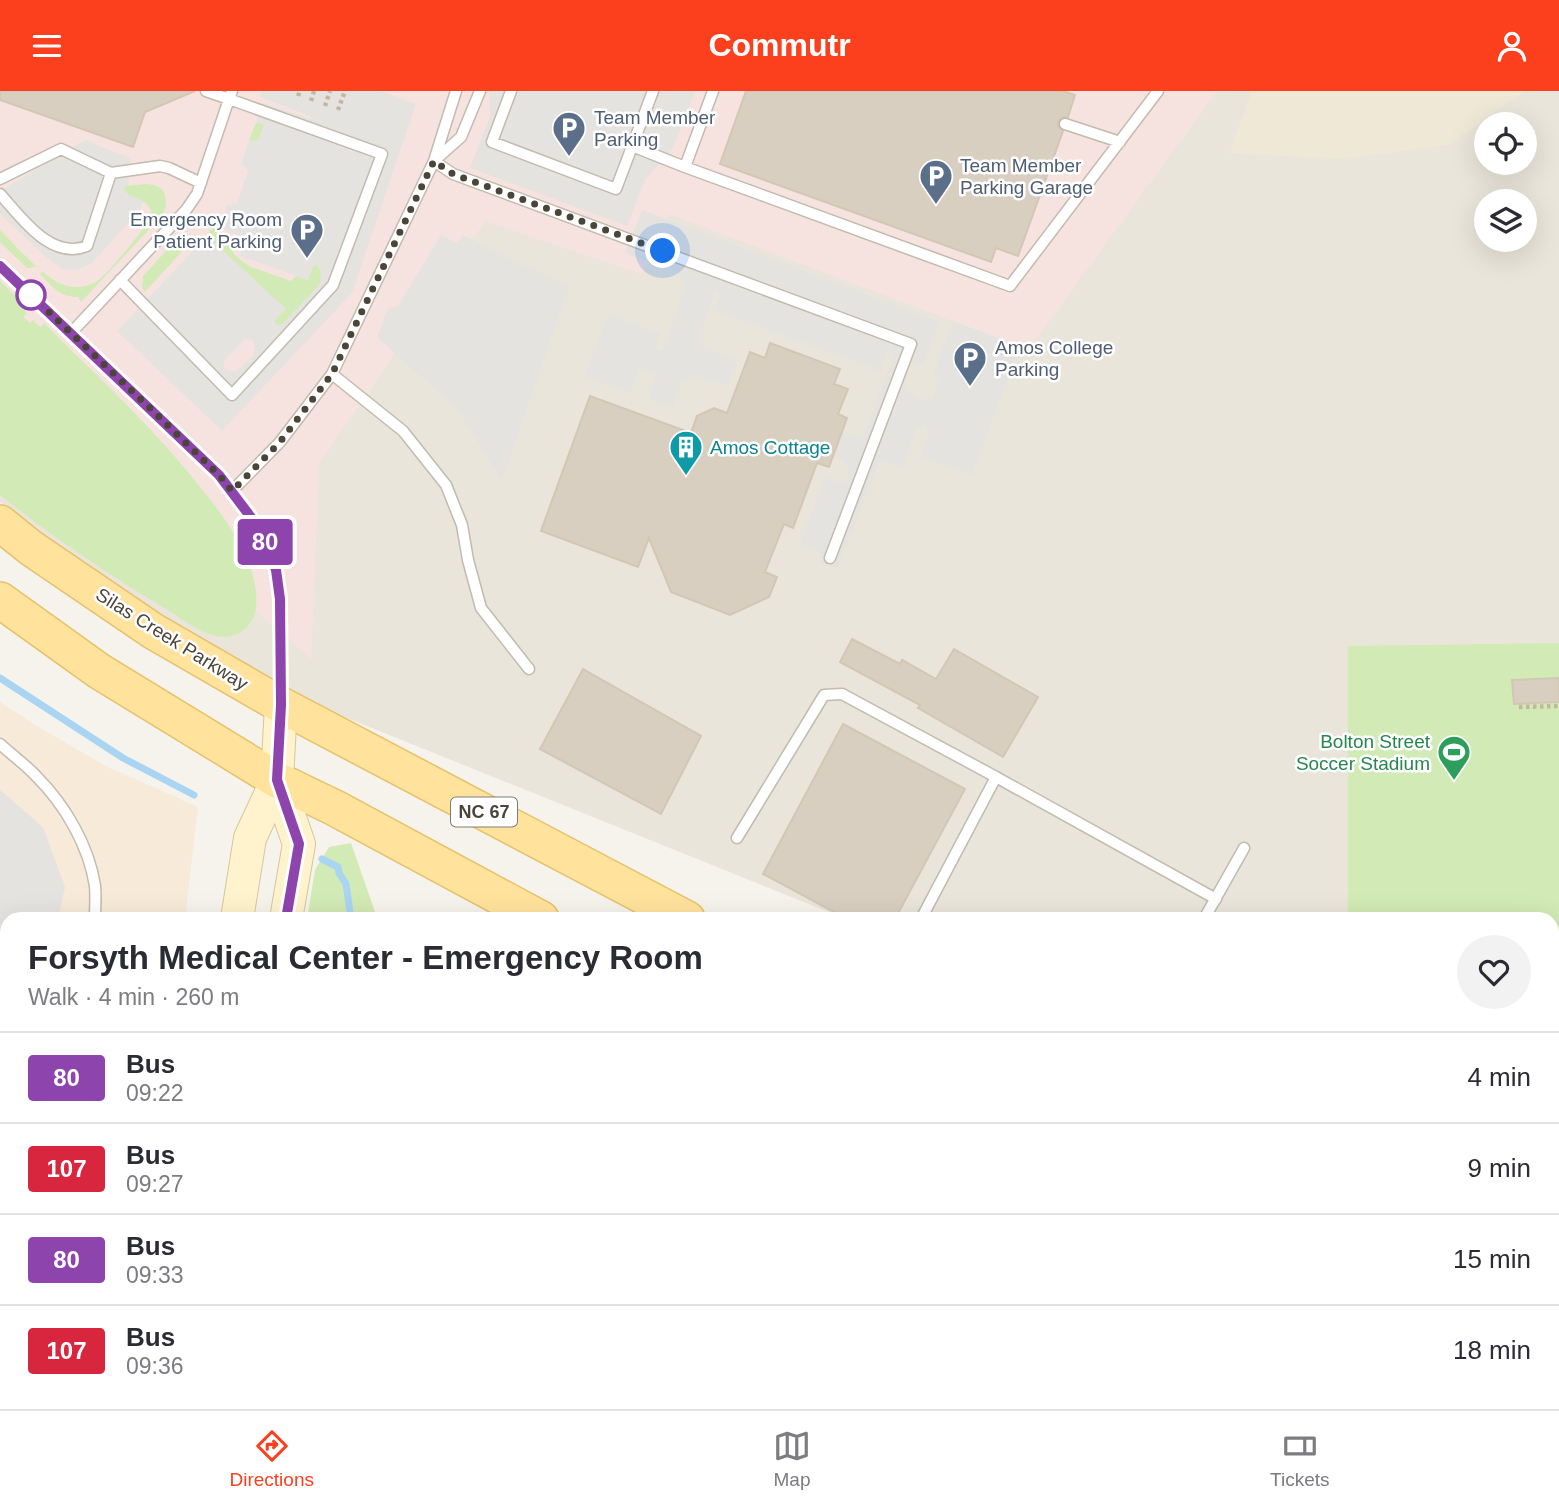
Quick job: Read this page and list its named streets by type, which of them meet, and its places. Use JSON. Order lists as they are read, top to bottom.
{
  "streets": {
    "main road": ["Silas Creek Parkway", "NC 67"]
  },
  "places": {
    "parking": [
      "Team Member Parking",
      "Team Member Parking Garage",
      "Emergency Room Patient Parking",
      "Amos College Parking"
    ],
    "building": ["Amos Cottage"],
    "sports": ["Bolton Street Soccer Stadium"]
  },
  "lines": ["bus line 80"],
  "page": {
    "header": "Commutr",
    "on_map": "80",
    "heading": ["Forsyth Medical Center - Emergency Room", "Walk · 4 min · 260 m"],
    "list": [
      {
        "mark": "80",
        "name": "Bus",
        "note": "09:22",
        "value": "4 min"
      },
      {
        "mark": "107",
        "name": "Bus",
        "note": "09:27",
        "value": "9 min"
      },
      {
        "mark": "80",
        "name": "Bus",
        "note": "09:33",
        "value": "15 min"
      },
      {
        "mark": "107",
        "name": "Bus",
        "note": "09:36",
        "value": "18 min"
      }
    ],
    "tabs": ["Directions", "Map", "Tickets"]
  }
}
